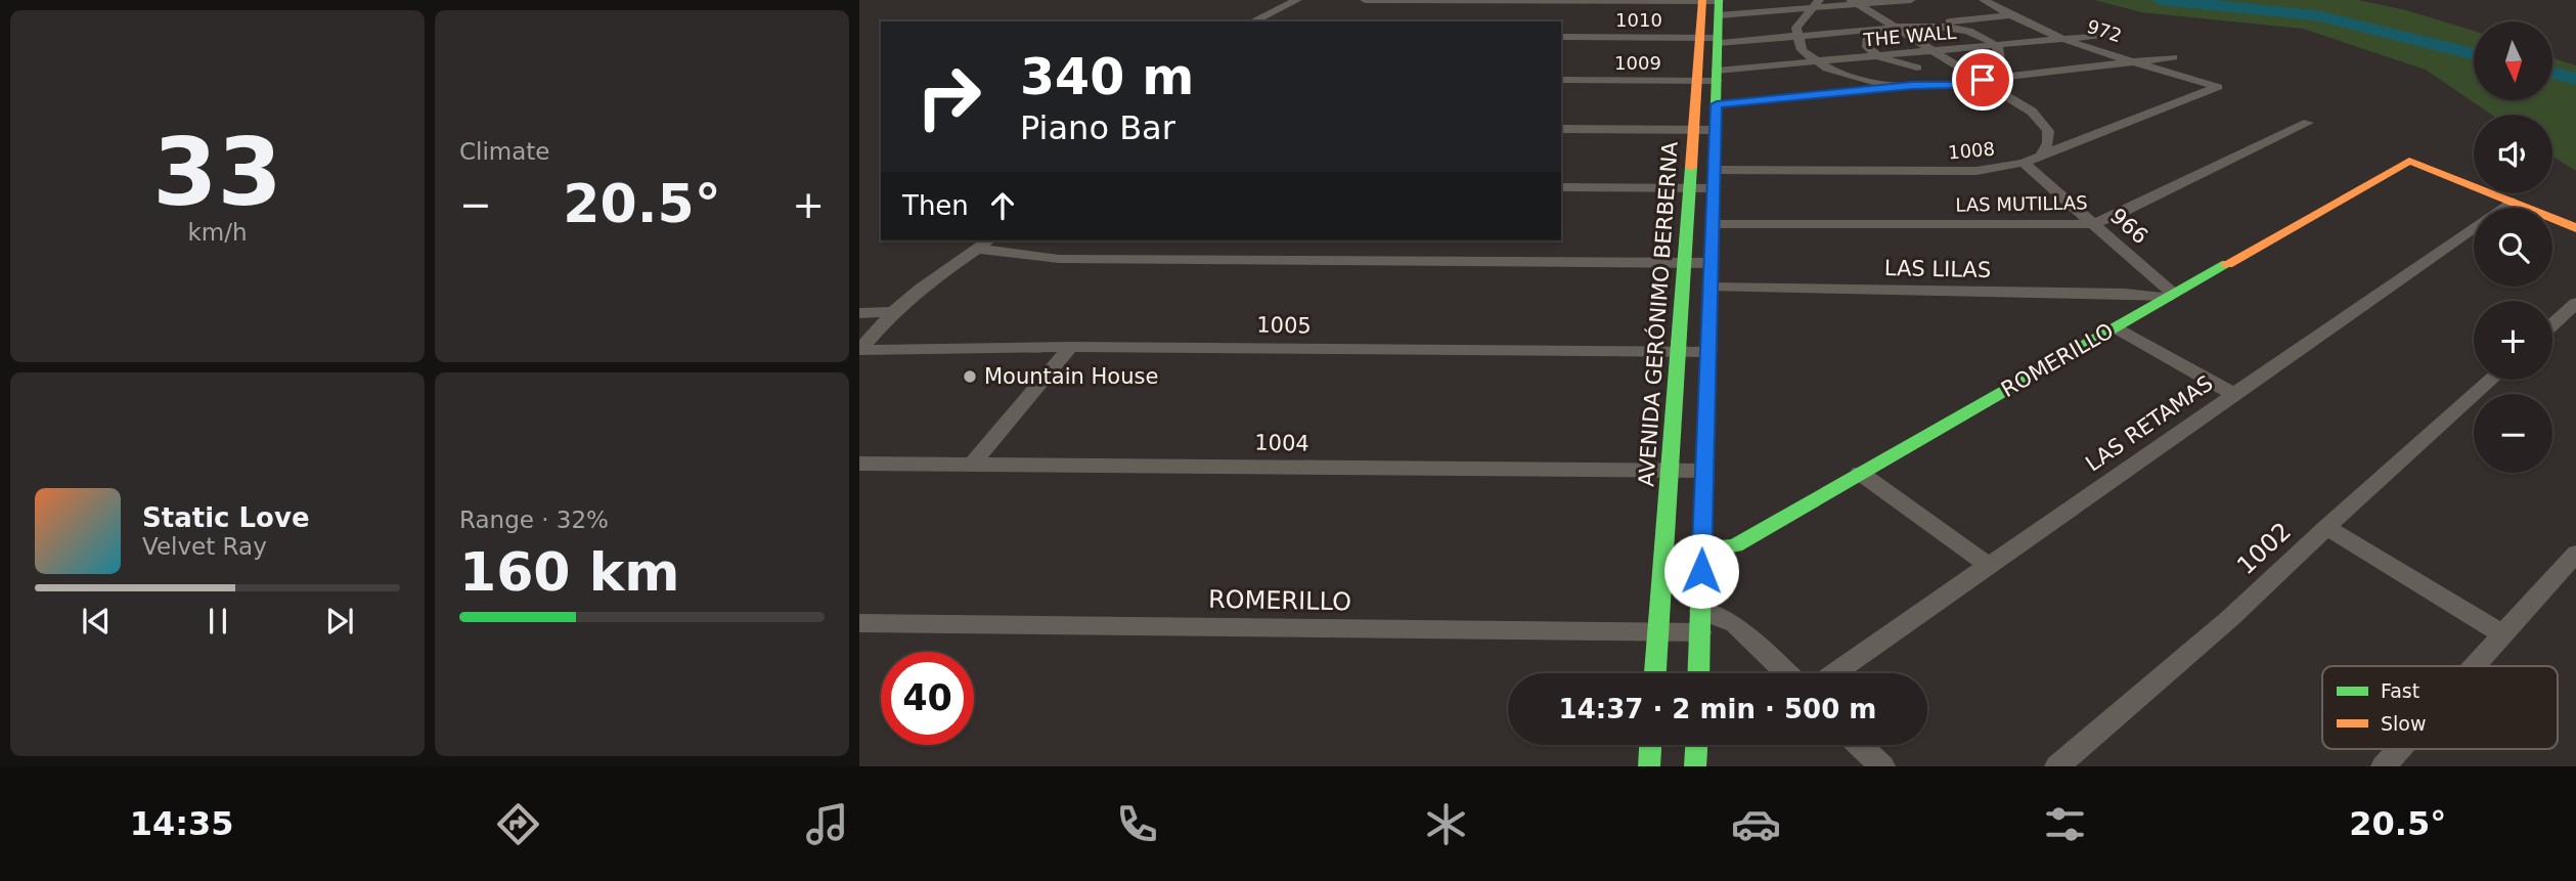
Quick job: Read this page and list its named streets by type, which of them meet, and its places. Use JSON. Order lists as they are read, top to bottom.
{
  "streets": {
    "street": [
      "1010",
      "972",
      "THE WALL",
      "1009",
      "1008",
      "LAS MUTILLAS",
      "966",
      "LAS LILAS",
      "AVENIDA GERÓNIMO BERBERNA",
      "1005",
      "ROMERILLO",
      "LAS RETAMAS",
      "1004",
      "1002"
    ]
  },
  "crossings": [
    ["1010", "AVENIDA GERÓNIMO BERBERNA"],
    ["972", "THE WALL"],
    ["972", "1008"],
    ["THE WALL", "1009"],
    ["THE WALL", "AVENIDA GERÓNIMO BERBERNA"],
    ["1009", "AVENIDA GERÓNIMO BERBERNA"],
    ["1008", "966"],
    ["1008", "AVENIDA GERÓNIMO BERBERNA"],
    ["LAS MUTILLAS", "966"],
    ["LAS MUTILLAS", "AVENIDA GERÓNIMO BERBERNA"],
    ["966", "LAS LILAS"],
    ["966", "ROMERILLO"],
    ["LAS LILAS", "AVENIDA GERÓNIMO BERBERNA"],
    ["LAS LILAS", "ROMERILLO"],
    ["AVENIDA GERÓNIMO BERBERNA", "1005"],
    ["AVENIDA GERÓNIMO BERBERNA", "ROMERILLO"],
    ["AVENIDA GERÓNIMO BERBERNA", "1004"],
    ["ROMERILLO", "LAS RETAMAS"]
  ],
  "places": ["Mountain House"],
  "legend": ["Fast", "Slow"],
  "north": "bottom",
  "page": {
    "tile": [
      ["33", "km/h"],
      "Climate",
      ["Range · 32%", "160 km"]
    ],
    "map_buttons": ["+", "−"],
    "turn": ["340 m", "Piano Bar"],
    "then": "Then",
    "heat": ["−", "20.5°", "+"],
    "song": ["Static Love", "Velvet Ray"],
    "limit": "40",
    "trip": "14:37 · 2 min · 500 m",
    "tabs": ["14:35", "20.5°"]
  }
}
